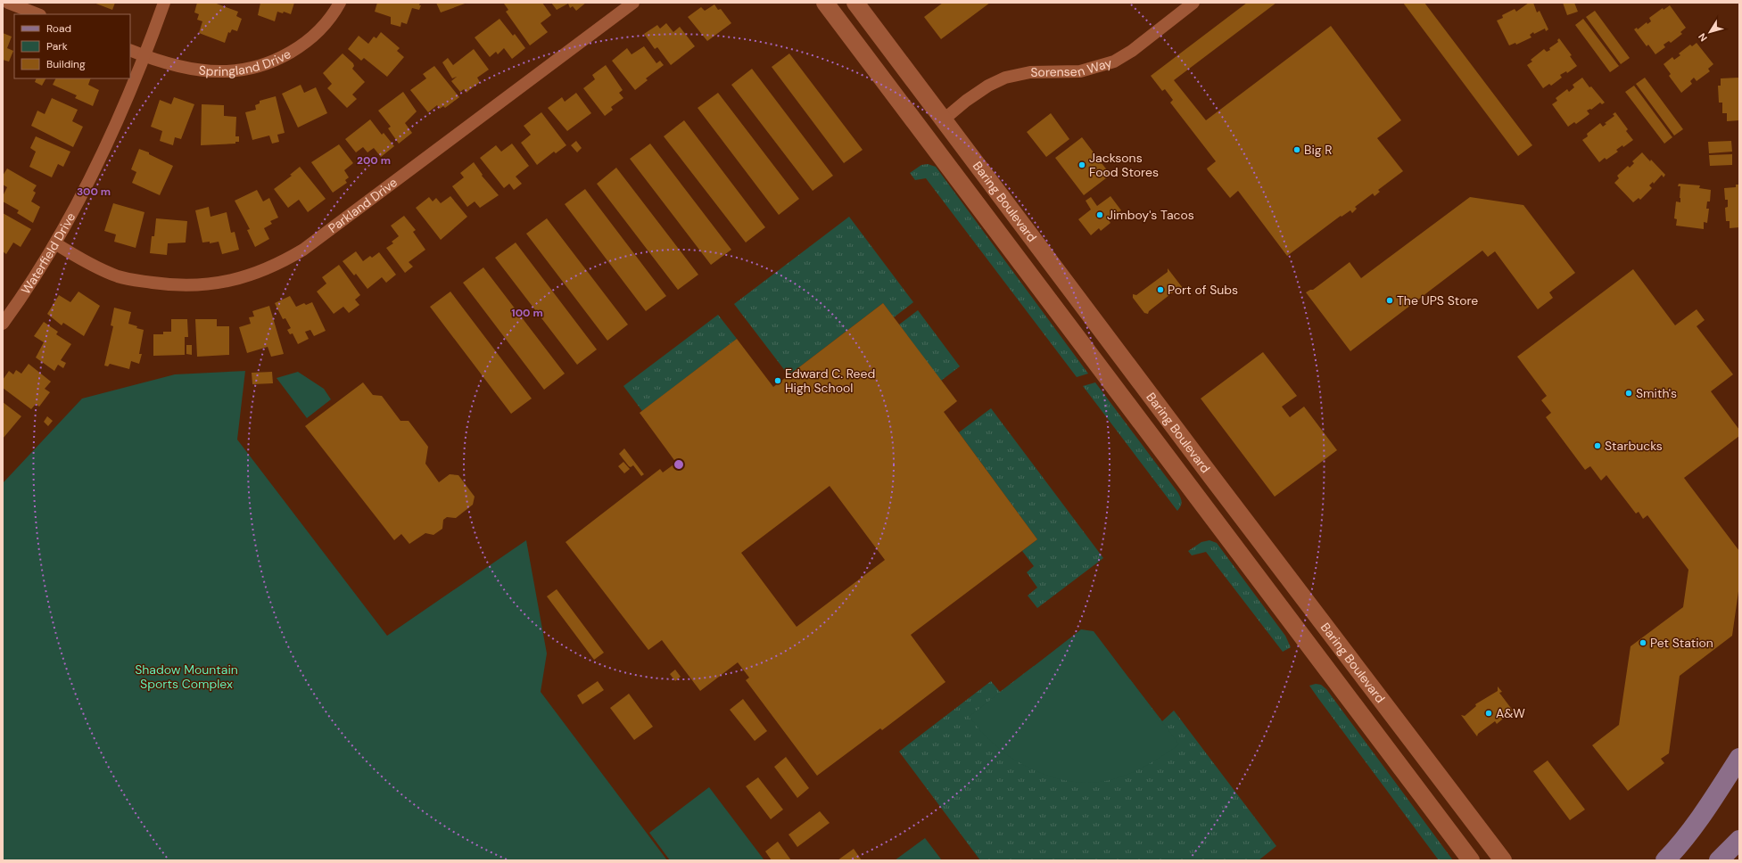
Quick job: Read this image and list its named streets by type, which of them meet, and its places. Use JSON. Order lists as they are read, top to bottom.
{
  "streets": {
    "main road": ["Baring Boulevard"],
    "street": [
      "Springland Drive",
      "Sorensen Way",
      "Parkland Drive",
      "Waterfield Drive"
    ]
  },
  "crossings": [
    ["Springland Drive", "Waterfield Drive"],
    ["Sorensen Way", "Baring Boulevard"],
    ["Parkland Drive", "Waterfield Drive"]
  ],
  "parks": ["Shadow Mountain Sports Complex"],
  "places": [
    "Big R",
    "Jacksons Food Stores",
    "Jimboy's Tacos",
    "Port of Subs",
    "The UPS Store",
    "Edward C. Reed High School",
    "Smith's",
    "Starbucks",
    "Pet Station",
    "A&W"
  ],
  "legend": ["Road", "Park", "Building"],
  "north": "bottom left",
  "rings": ["200 m", "300 m", "100 m"]
}
